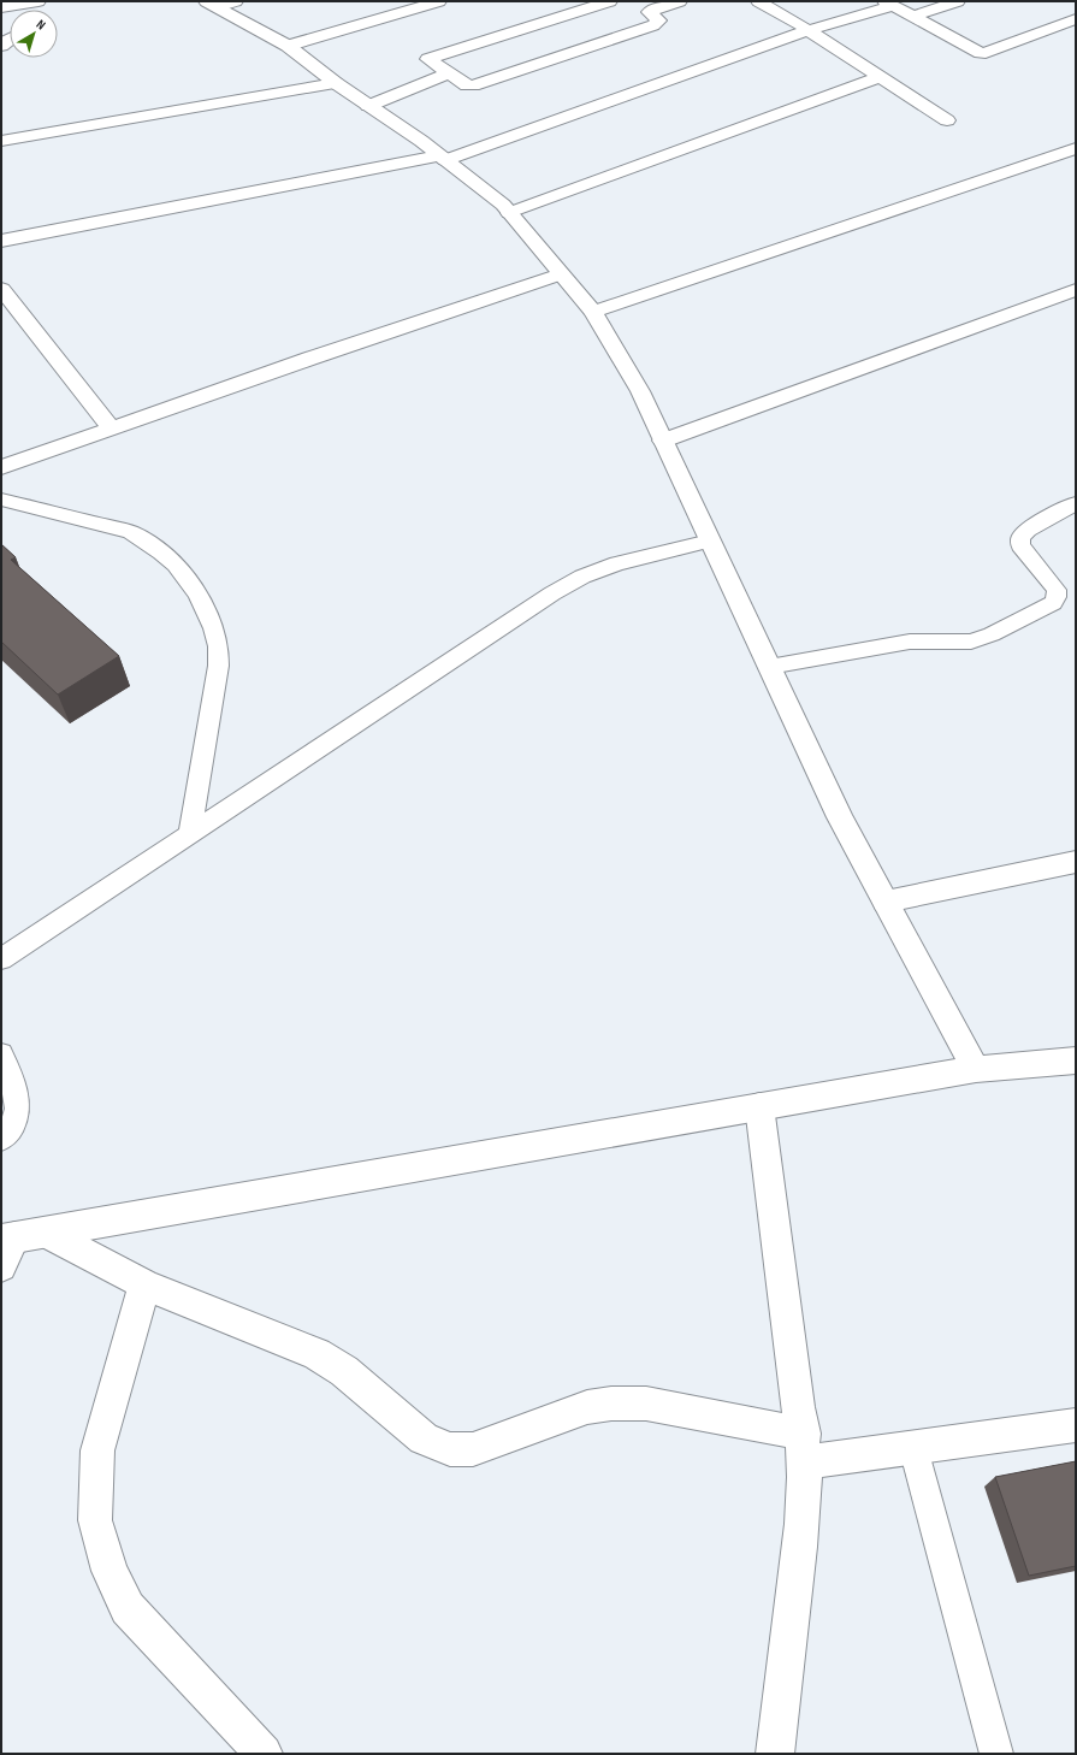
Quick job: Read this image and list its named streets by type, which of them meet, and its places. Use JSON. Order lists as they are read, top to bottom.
{
  "north": "top right"
}
